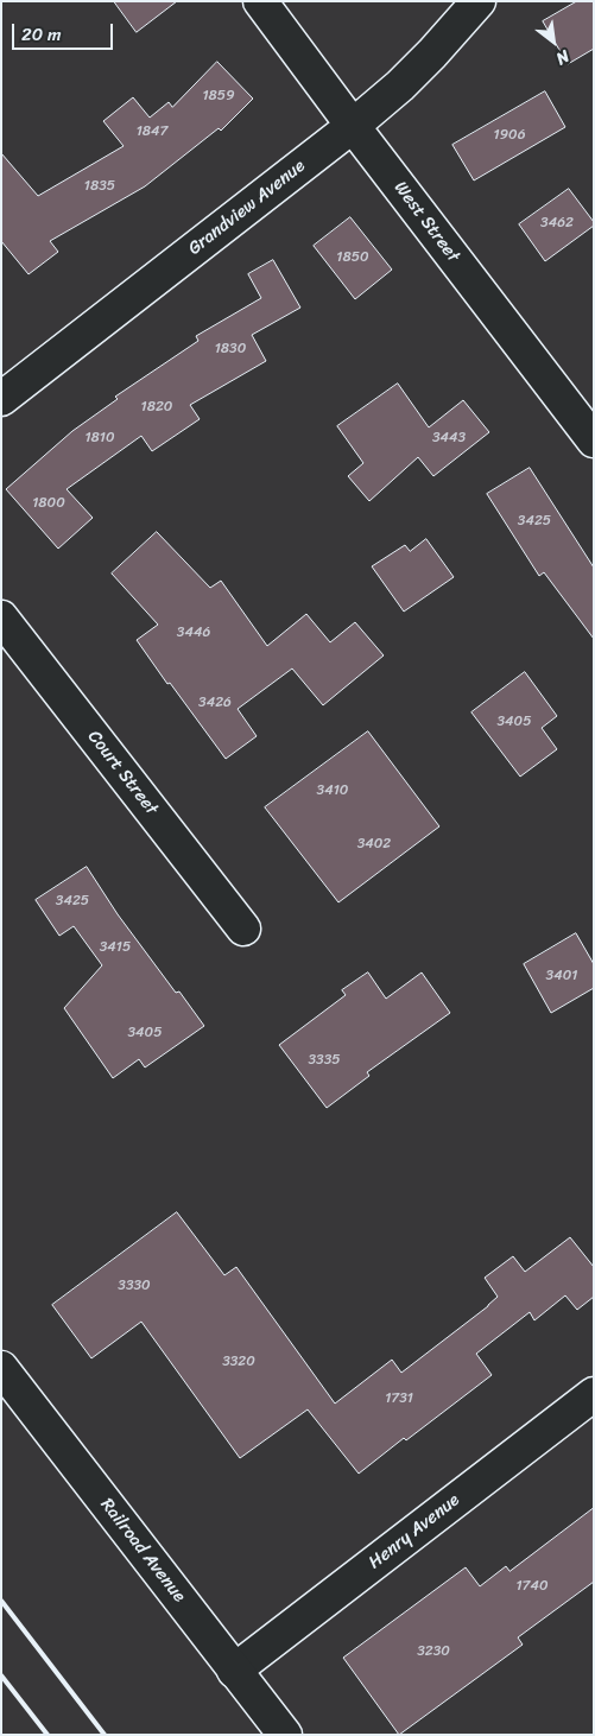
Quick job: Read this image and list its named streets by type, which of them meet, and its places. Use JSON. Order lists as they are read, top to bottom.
{
  "streets": {
    "street": [
      "Grandview Avenue",
      "West Street",
      "Court Street",
      "Henry Avenue",
      "Railroad Avenue"
    ]
  },
  "crossings": [
    ["Grandview Avenue", "West Street"],
    ["Henry Avenue", "Railroad Avenue"]
  ],
  "house_numbers": [
    "1859",
    "1847",
    "1906",
    "1835",
    "3462",
    "1850",
    "1830",
    "1820",
    "1810",
    "3443",
    "1800",
    "3425",
    "3446",
    "3426",
    "3405",
    "3410",
    "3402",
    "3425",
    "3415",
    "3401",
    "3405",
    "3335",
    "3330",
    "3320",
    "1731",
    "1740",
    "3230"
  ],
  "scale_bar": "20 m",
  "north": "bottom right"
}
